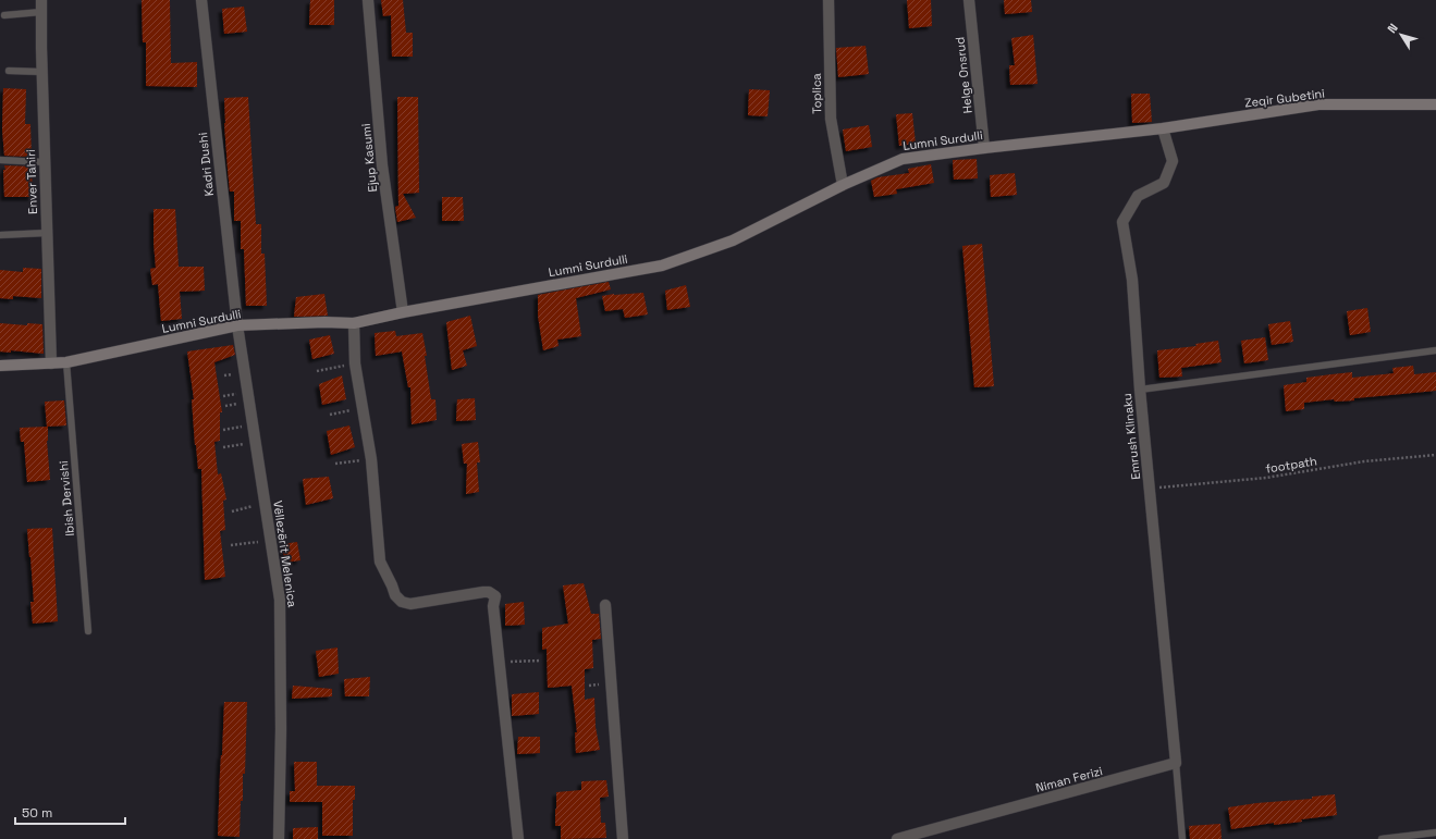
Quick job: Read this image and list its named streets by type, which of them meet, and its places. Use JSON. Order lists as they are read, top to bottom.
{
  "streets": {
    "street": [
      "Helge Onsrud",
      "Toplica",
      "Zeqir Gubetini",
      "Lumni Surdulli",
      "Ejup Kasumi",
      "Kadri Dushi",
      "Enver Tahiri",
      "Emrush Klinaku",
      "Vëllezërit Melenica",
      "Niman Ferizi"
    ],
    "lane": ["Ibish Dervishi"],
    "path": ["footpath"]
  },
  "crossings": [
    ["Helge Onsrud", "Lumni Surdulli"],
    ["Toplica", "Lumni Surdulli"],
    ["Zeqir Gubetini", "Lumni Surdulli"],
    ["Zeqir Gubetini", "Emrush Klinaku"],
    ["Lumni Surdulli", "Ejup Kasumi"],
    ["Lumni Surdulli", "Kadri Dushi"],
    ["Lumni Surdulli", "Enver Tahiri"],
    ["Lumni Surdulli", "Emrush Klinaku"],
    ["Lumni Surdulli", "Ibish Dervishi"],
    ["Lumni Surdulli", "Vëllezërit Melenica"],
    ["Kadri Dushi", "Vëllezërit Melenica"],
    ["Emrush Klinaku", "footpath"],
    ["Emrush Klinaku", "Niman Ferizi"]
  ],
  "scale_bar": "50 m",
  "north": "top left"
}
